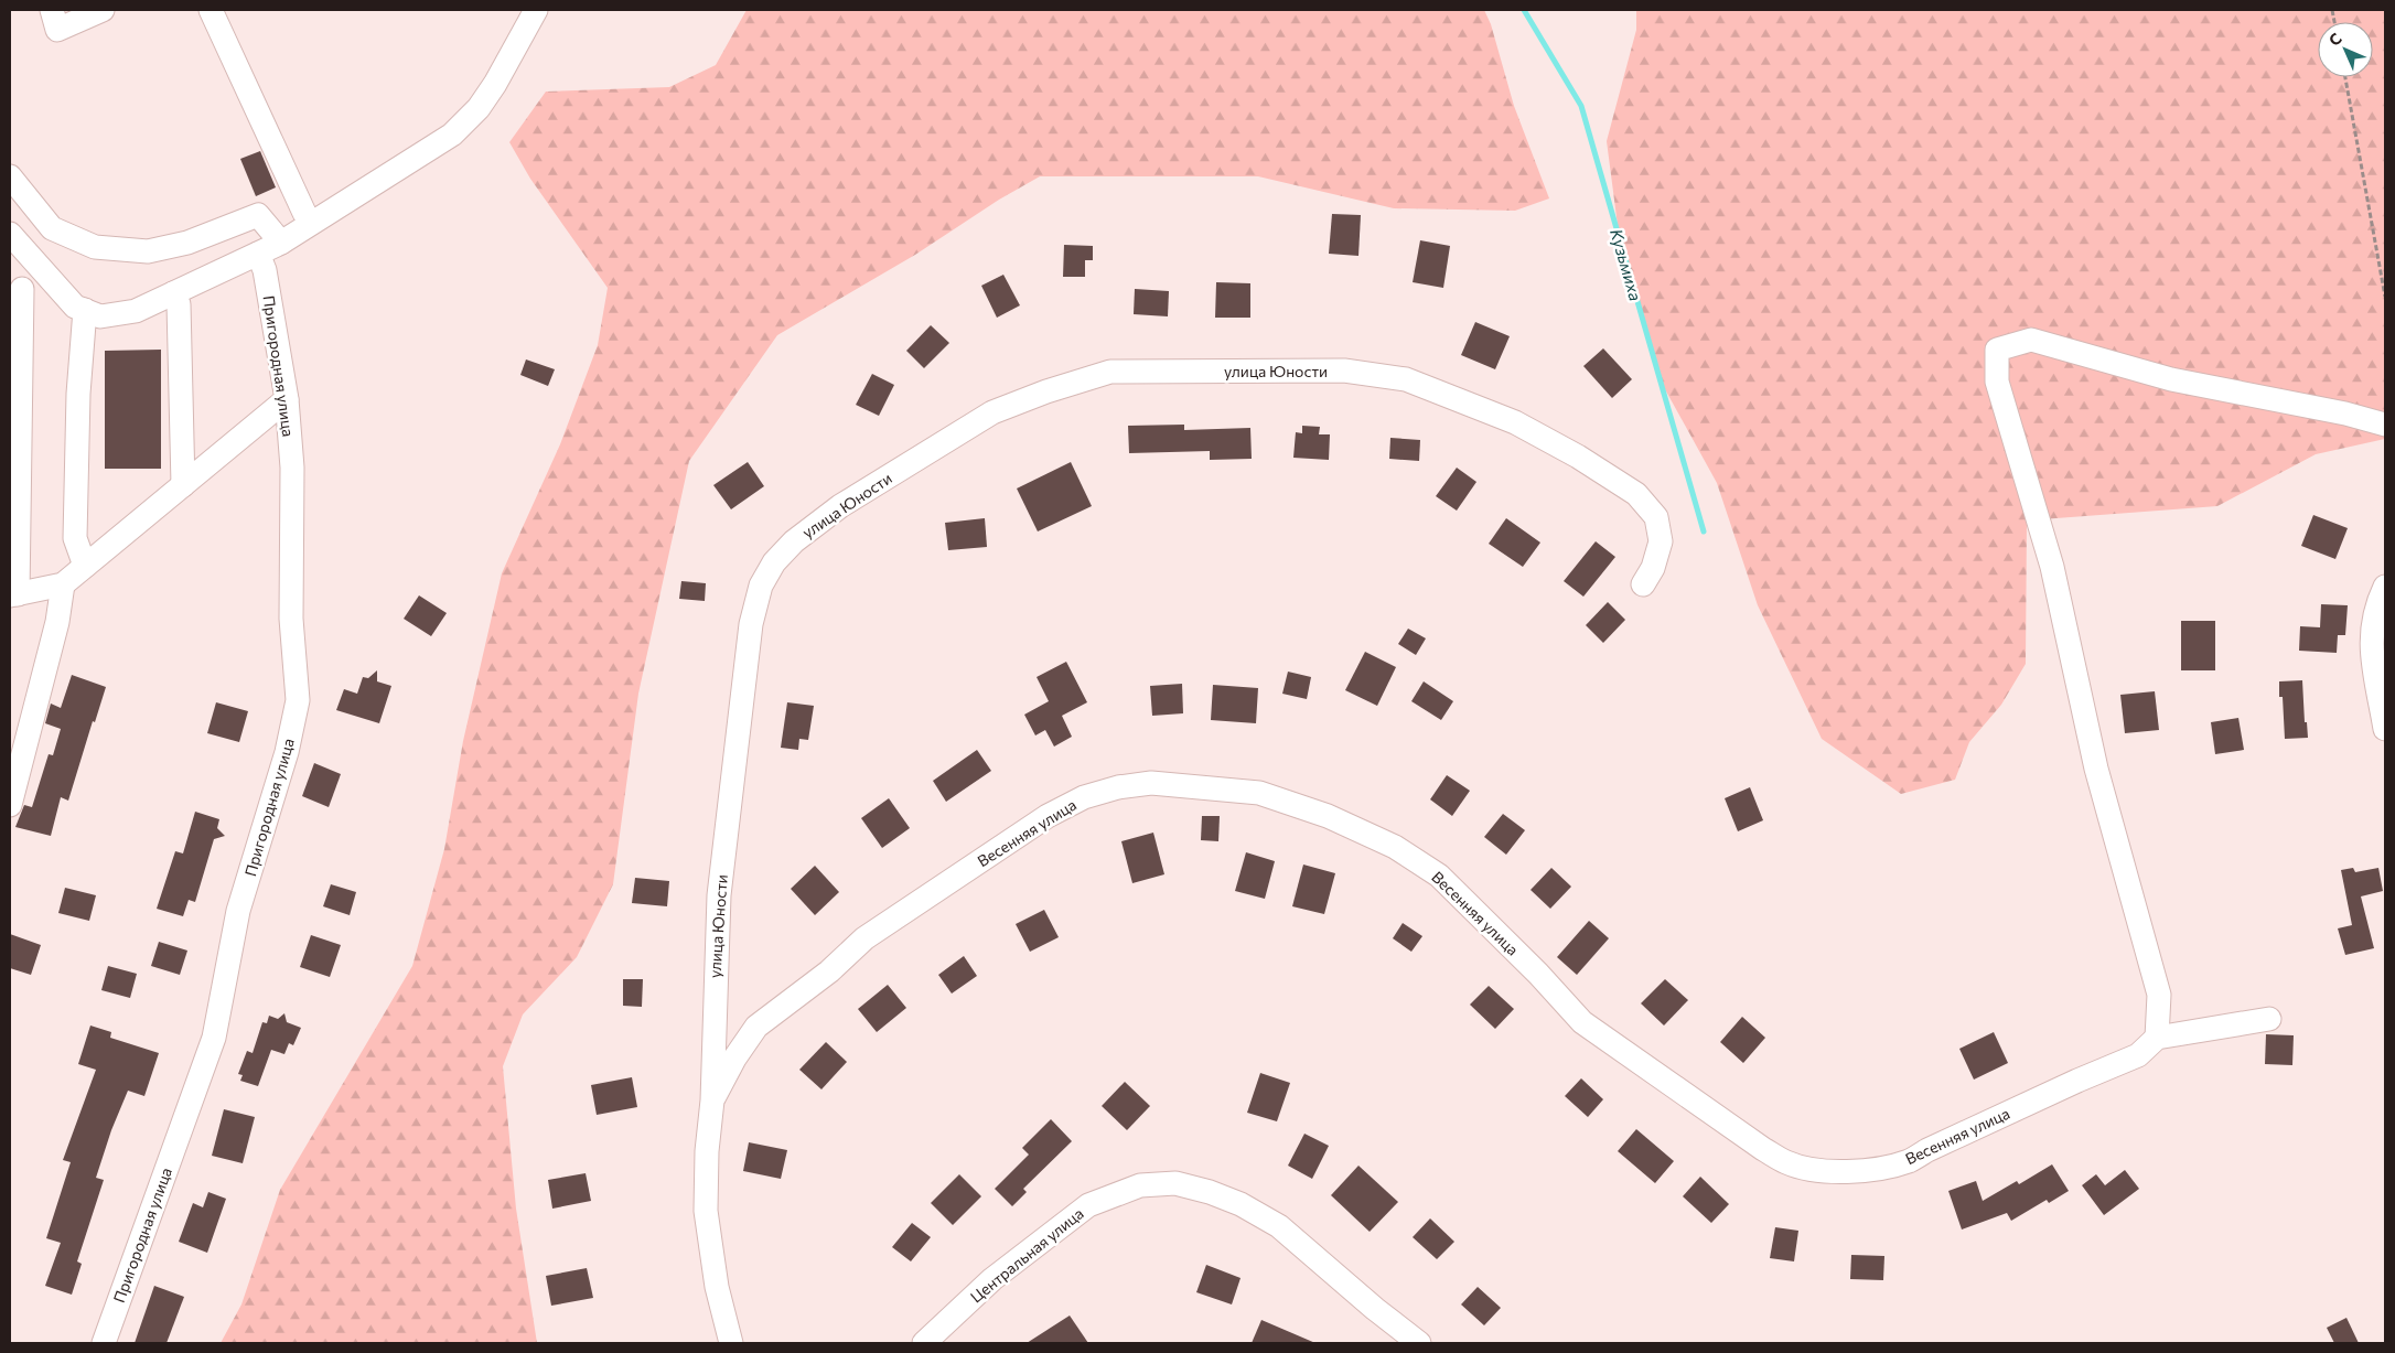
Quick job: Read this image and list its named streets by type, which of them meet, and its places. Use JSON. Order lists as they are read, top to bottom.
{
  "streets": {
    "street": [
      "Пригородная улица",
      "улица Юности",
      "Весенняя улица",
      "Центральная улица"
    ]
  },
  "crossings": [
    ["улица Юности", "Весенняя улица"]
  ],
  "water": ["Кузьмиха"],
  "north": "top left"
}
